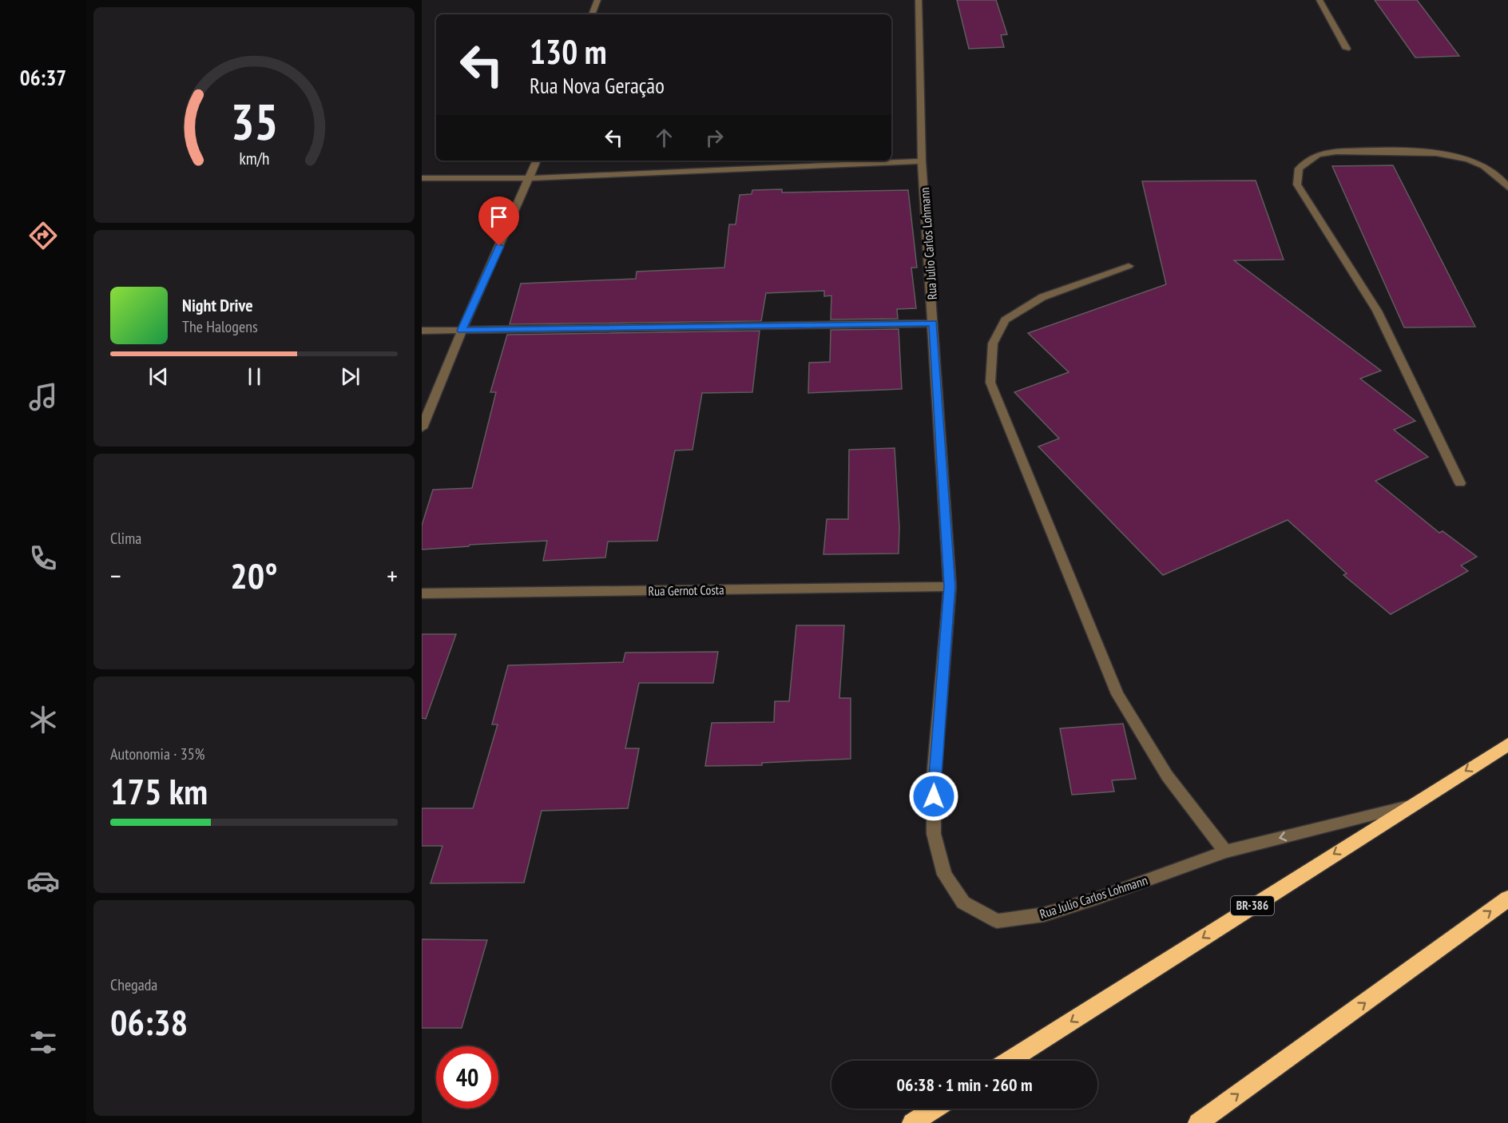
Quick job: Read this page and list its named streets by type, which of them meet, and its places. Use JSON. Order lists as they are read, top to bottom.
{
  "streets": {
    "highway": ["BR-386"],
    "street": ["Rua Julio Carlos Lohmann", "Rua Gernot Costa"]
  },
  "crossings": [
    ["Rua Julio Carlos Lohmann", "Rua Gernot Costa"],
    ["Rua Julio Carlos Lohmann", "BR-386"]
  ],
  "page": {
    "tabs": "06:37",
    "turn": ["130 m", "Rua Nova Geração"],
    "song": ["Night Drive", "The Halogens"],
    "tile": [
      "Clima",
      ["Autonomia · 35%", "175 km"],
      ["Chegada", "06:38"]
    ],
    "heat": ["−", "20°", "+"],
    "limit": "40",
    "trip": "06:38 · 1 min · 260 m",
    "gauge": ["35", "km/h"]
  }
}
